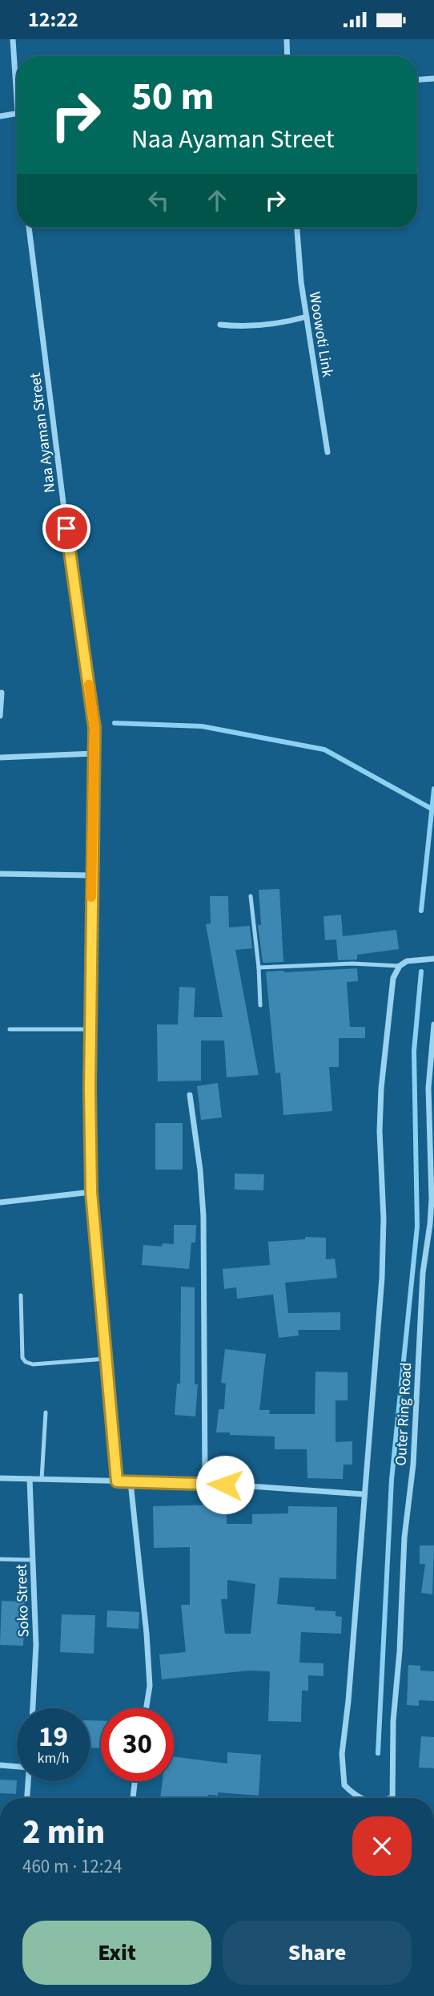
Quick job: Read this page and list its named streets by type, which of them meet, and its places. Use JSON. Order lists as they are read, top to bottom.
{
  "streets": {
    "street": [
      "Woowoti Link",
      "Naa Ayaman Street",
      "Outer Ring Road",
      "Soko Street"
    ]
  },
  "page": {
    "status": "12:22",
    "turn": ["50 m", "Naa Ayaman Street"],
    "speed": "19 km/h",
    "limit": "30",
    "heading": ["2 min", "460 m · 12:24"],
    "buttons": ["Exit", "Share"]
  }
}
